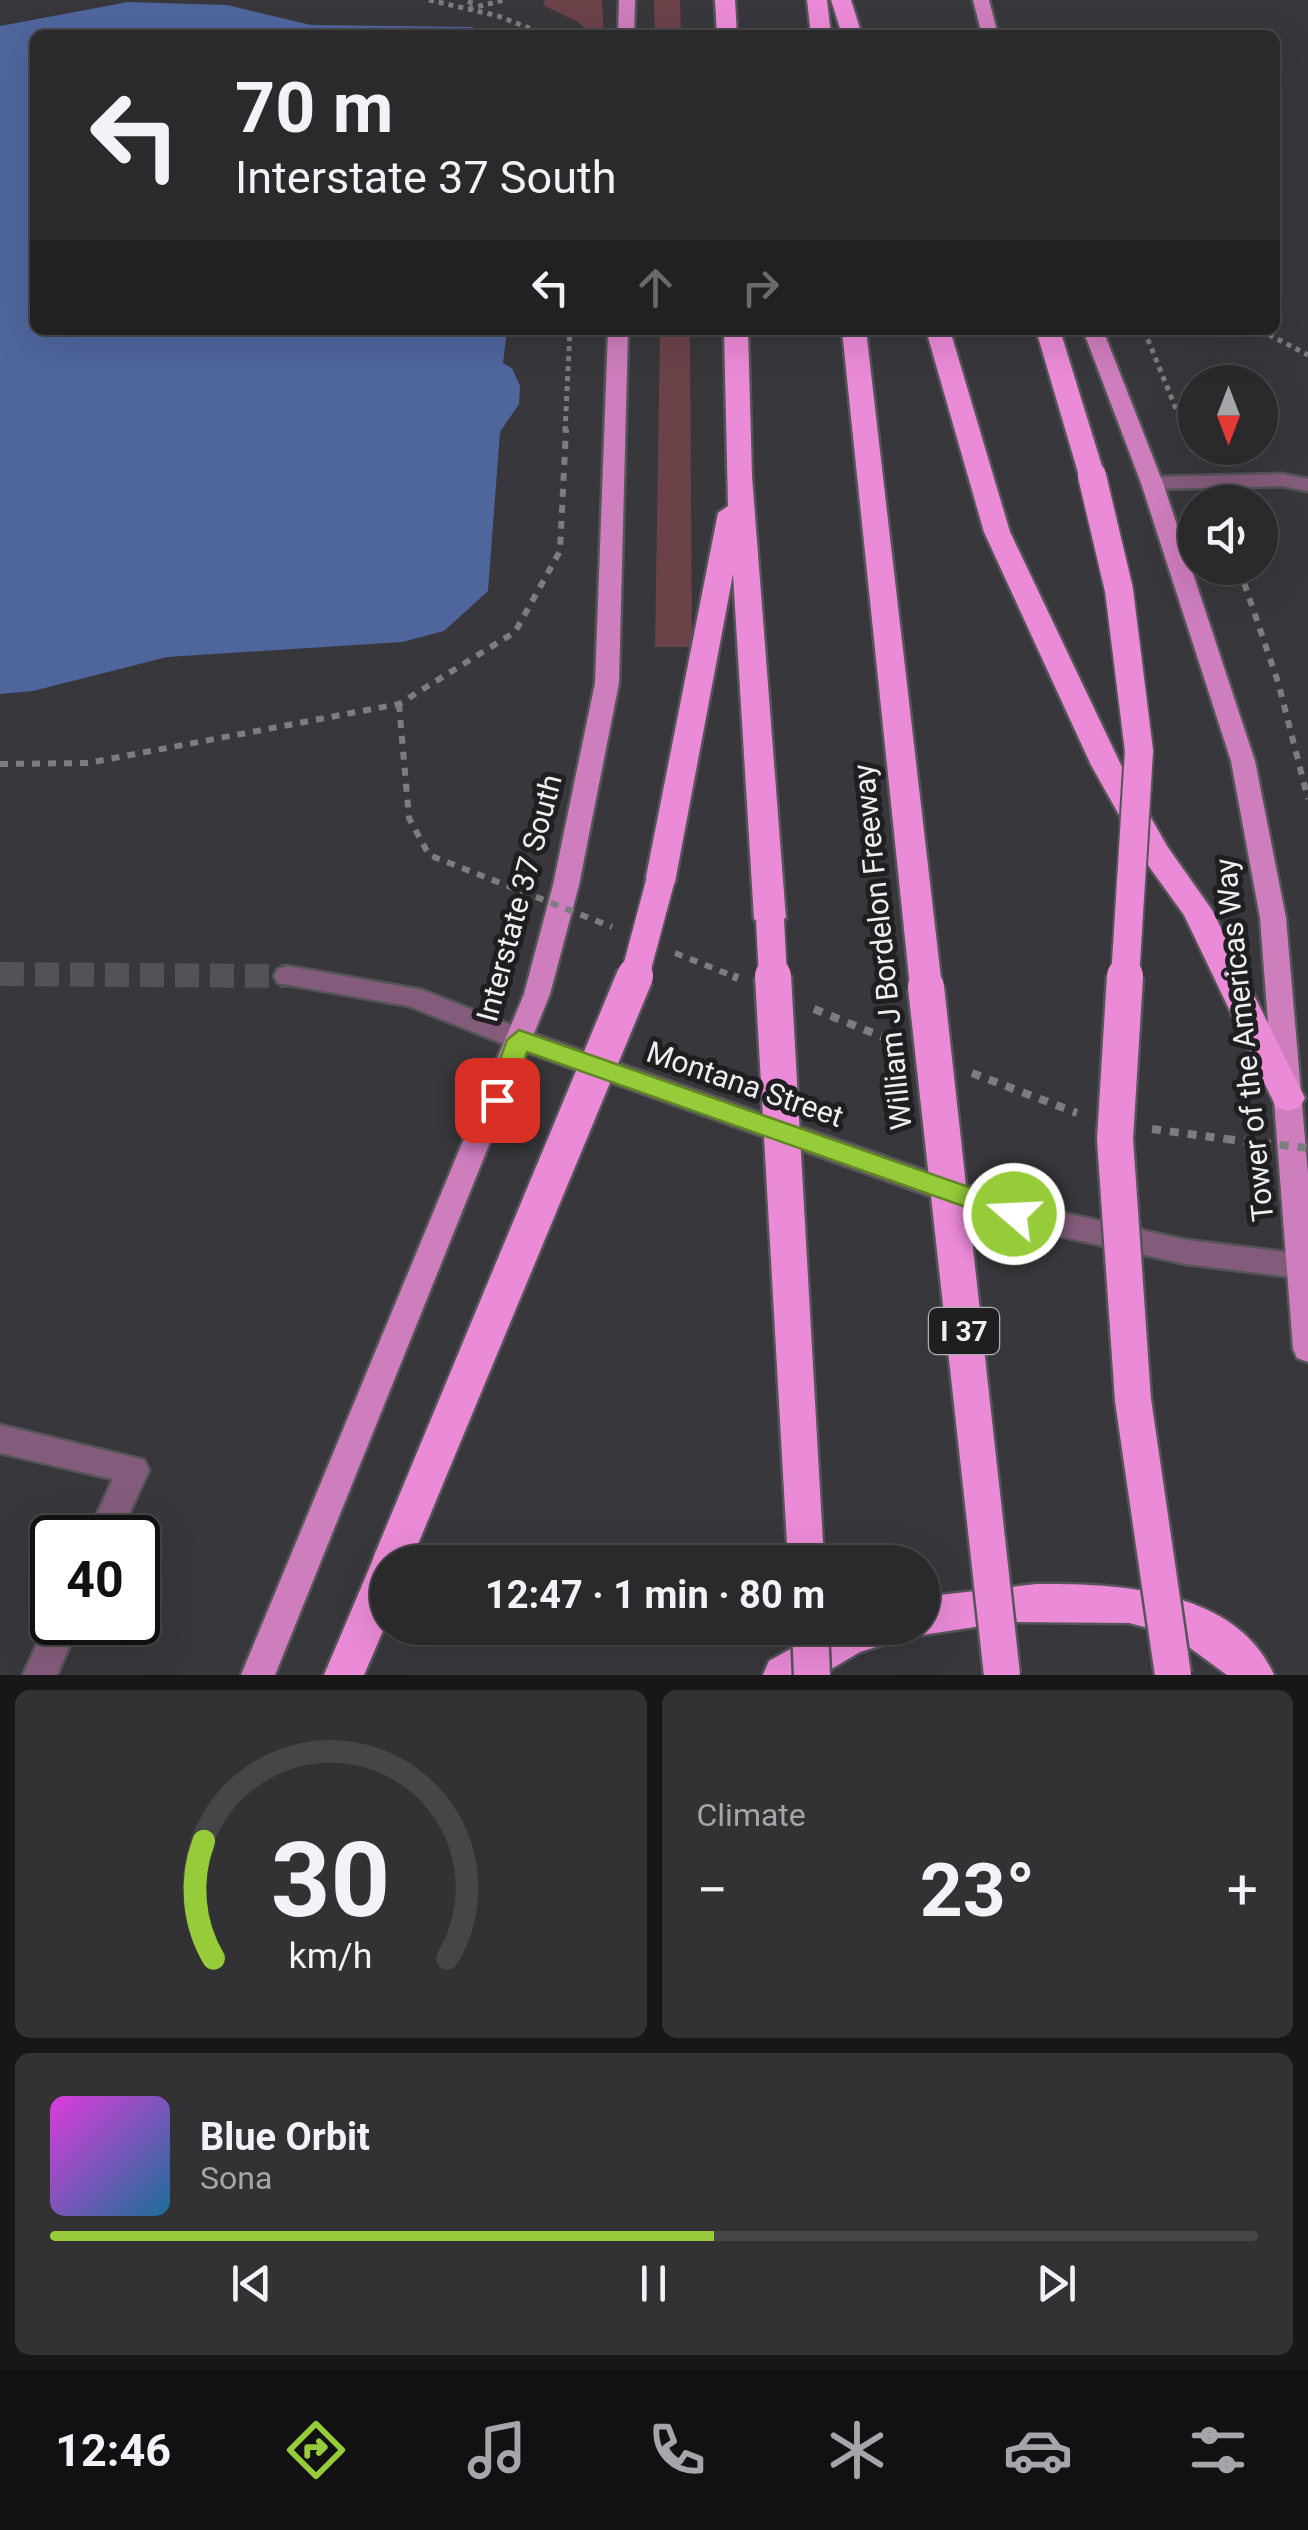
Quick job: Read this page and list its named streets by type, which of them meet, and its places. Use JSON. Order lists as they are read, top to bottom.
{
  "streets": {
    "highway": ["William J Bordelon Freeway", "I 37"],
    "main road": ["Interstate 37 South", "Tower of the Americas Way"],
    "street": ["Montana Street"]
  },
  "crossings": [
    ["Interstate 37 South", "Montana Street"],
    ["Tower of the Americas Way", "Montana Street"]
  ],
  "north": "bottom",
  "page": {
    "turn": ["70 m", "Interstate 37 South"],
    "limit": "40",
    "trip": "12:47 · 1 min · 80 m",
    "tile": "Climate",
    "heat": ["−", "23°", "+"],
    "song": ["Blue Orbit", "Sona"],
    "tabs": "12:46",
    "gauge": ["30", "km/h"]
  }
}
